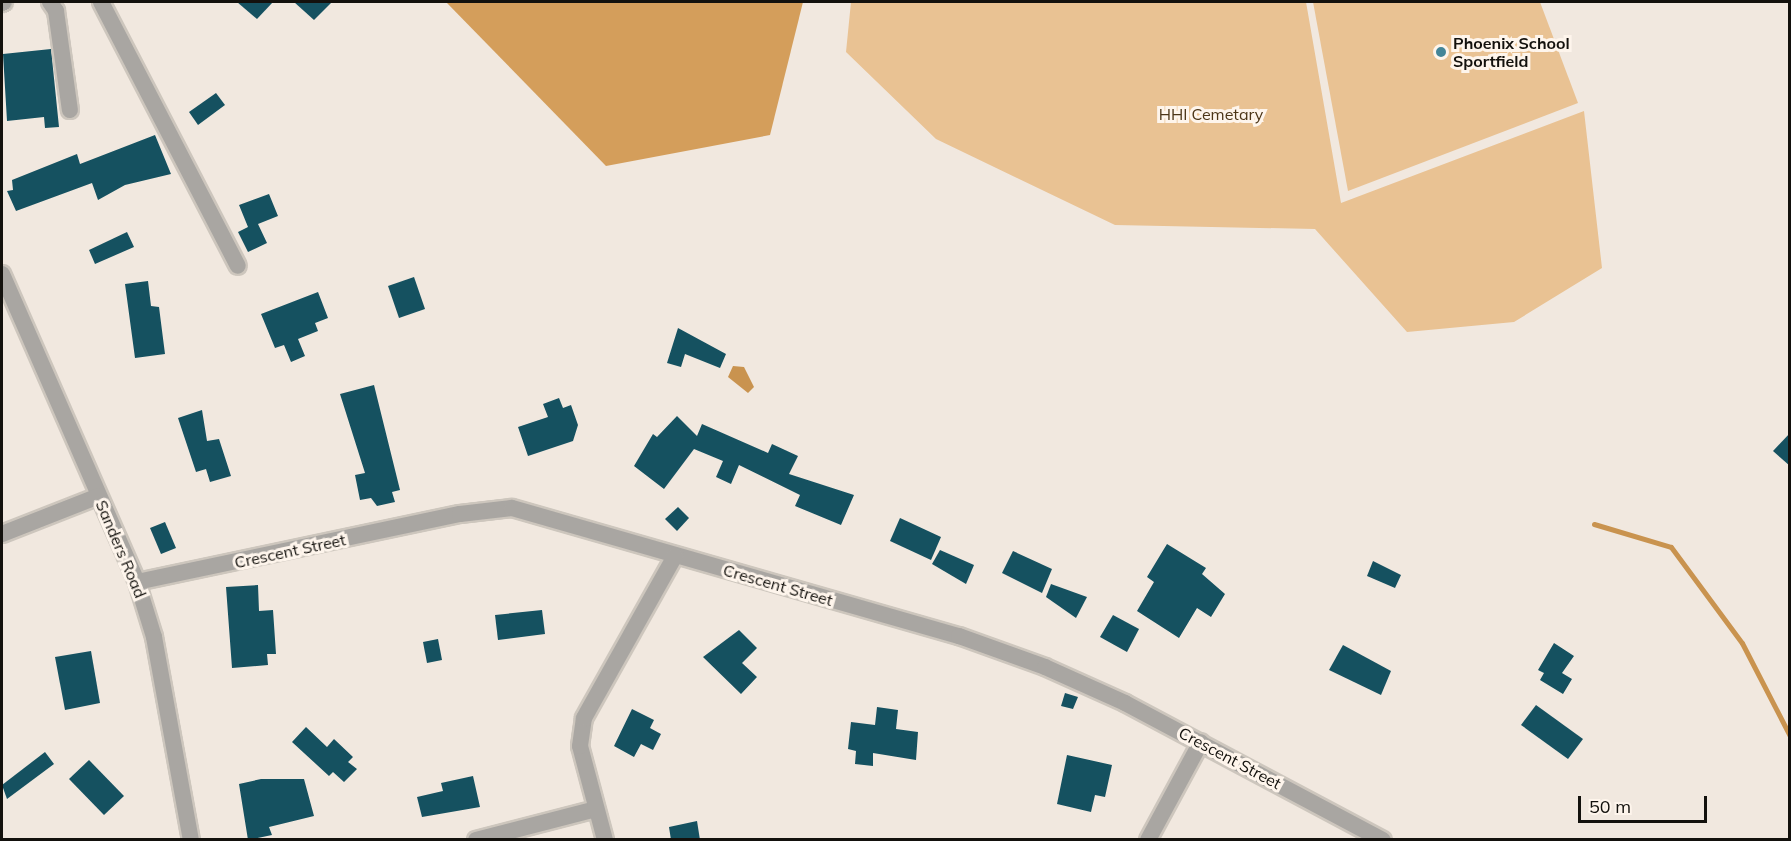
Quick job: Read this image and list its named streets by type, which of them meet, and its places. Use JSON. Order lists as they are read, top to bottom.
{
  "streets": {
    "street": ["Sanders Road", "Crescent Street"]
  },
  "crossings": [
    ["Sanders Road", "Crescent Street"]
  ],
  "parks": ["HHI Cemetary"],
  "places": ["Phoenix School Sportfield"],
  "scale_bar": "50 m"
}
